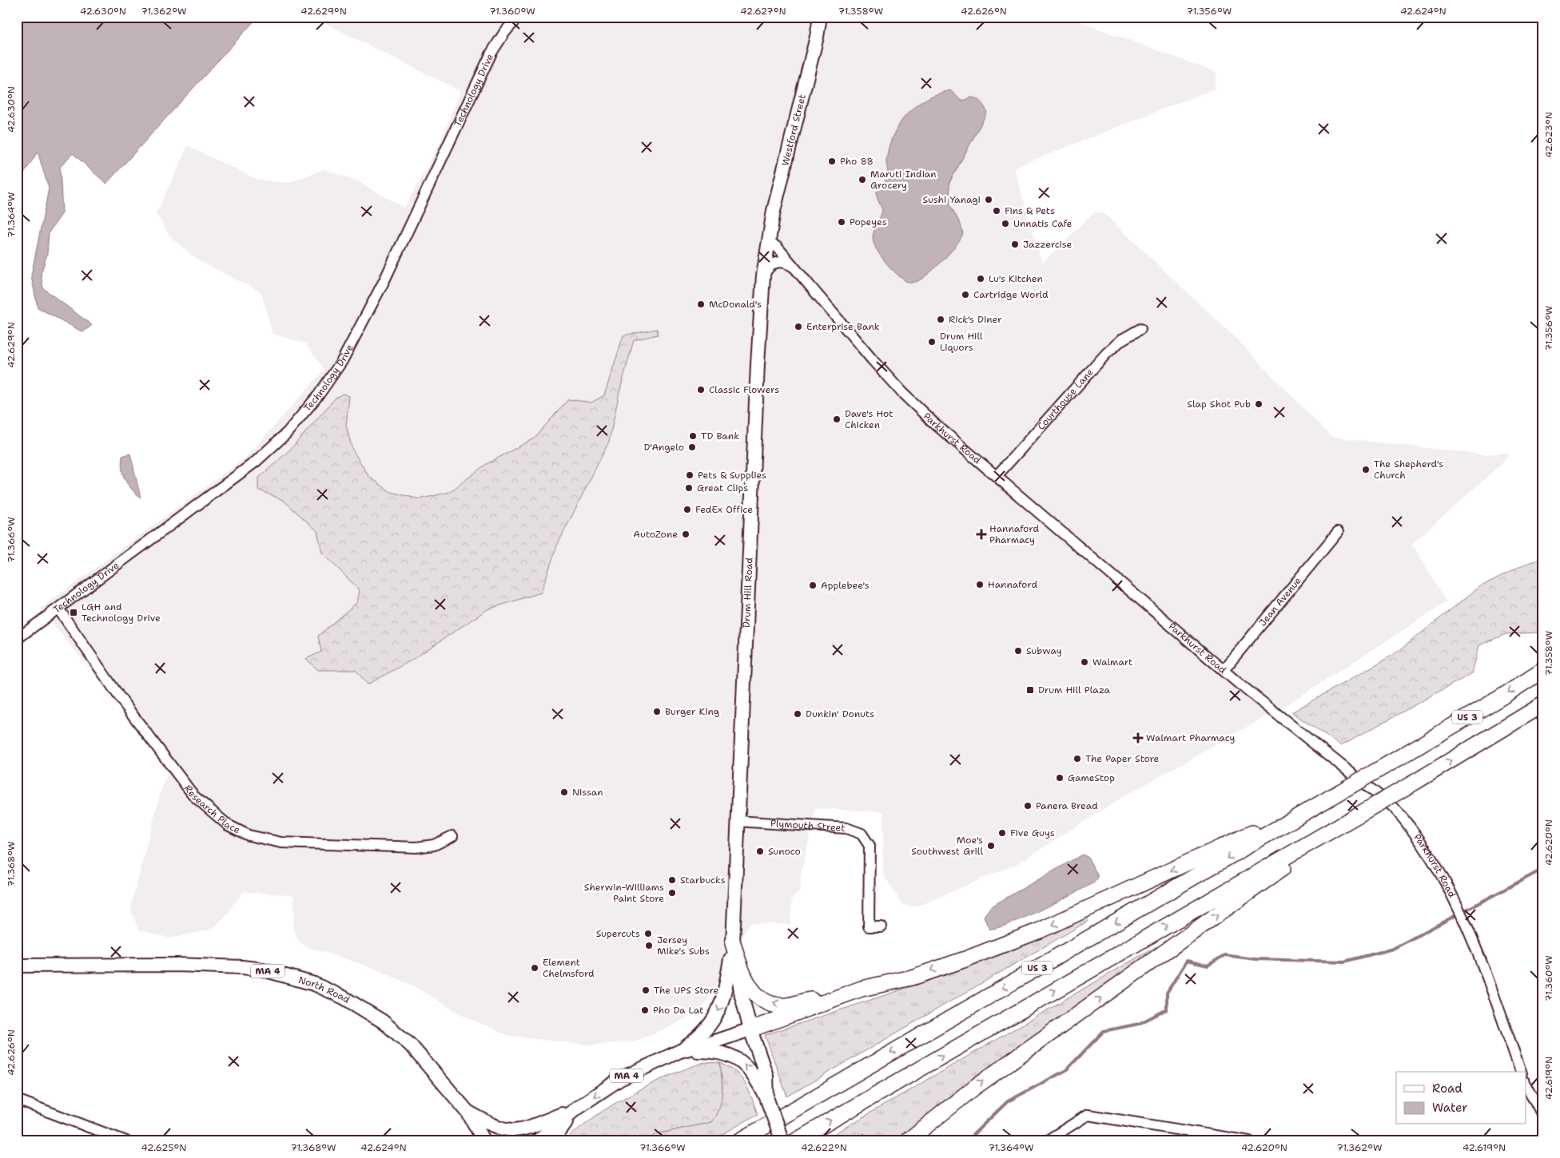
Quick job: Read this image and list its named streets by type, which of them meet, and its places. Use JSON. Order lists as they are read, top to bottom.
{
  "streets": {
    "highway": ["US 3"],
    "main road": [
      "Westford Street",
      "Drum Hill Road",
      "MA 4",
      "North Road"
    ],
    "street": [
      "Technology Drive",
      "Courthouse Lane",
      "Parkhurst Road",
      "Jean Avenue",
      "Research Place",
      "Plymouth Street"
    ]
  },
  "crossings": [
    ["Technology Drive", "Research Place"],
    ["Westford Street", "Parkhurst Road"],
    ["Westford Street", "Drum Hill Road"],
    ["Courthouse Lane", "Parkhurst Road"],
    ["Parkhurst Road", "Drum Hill Road"],
    ["Parkhurst Road", "Jean Avenue"],
    ["Drum Hill Road", "Plymouth Street"],
    ["Drum Hill Road", "MA 4"],
    ["MA 4", "North Road"]
  ],
  "places": {
    "other": [
      "Pho 88",
      "Maruti Indian Grocery",
      "Sushi Yanagi",
      "Fins & Pets",
      "Popeyes",
      "Unnatis Cafe",
      "Jazzercise",
      "Lu's Kitchen",
      "Cartridge World",
      "McDonald's",
      "Rick's Diner",
      "Enterprise Bank",
      "Drum Hill Liquors",
      "Classic Flowers",
      "Slap Shot Pub",
      "Dave's Hot Chicken",
      "TD Bank",
      "D'Angelo",
      "The Shepherd's Church",
      "Pets & Supplies",
      "Great Clips",
      "FedEx Office",
      "AutoZone",
      "Hannaford",
      "Applebee's",
      "Subway",
      "Walmart",
      "Burger King",
      "Dunkin' Donuts",
      "The Paper Store",
      "GameStop",
      "Nissan",
      "Panera Bread",
      "Five Guys",
      "Moe's Southwest Grill",
      "Sunoco",
      "Starbucks",
      "Sherwin-Williams Paint Store",
      "Supercuts",
      "Jersey Mike's Subs",
      "Element Chelmsford",
      "The UPS Store",
      "Pho Da Lat"
    ],
    "health": ["Hannaford Pharmacy", "Walmart Pharmacy"],
    "transit": ["LGH and Technology Drive", "Drum Hill Plaza"]
  },
  "legend": ["Road", "Water"],
  "coordinates": [
    "42.630°N",
    "71.362°W",
    "42.629°N",
    "71.360°W",
    "42.627°N",
    "71.358°W",
    "42.626°N",
    "71.356°W",
    "42.624°N",
    "42.623°N",
    "71.364°W",
    "71.366°W",
    "42.620°N",
    "71.368°W",
    "42.619°N",
    "42.625°N",
    "42.622°N"
  ]
}
